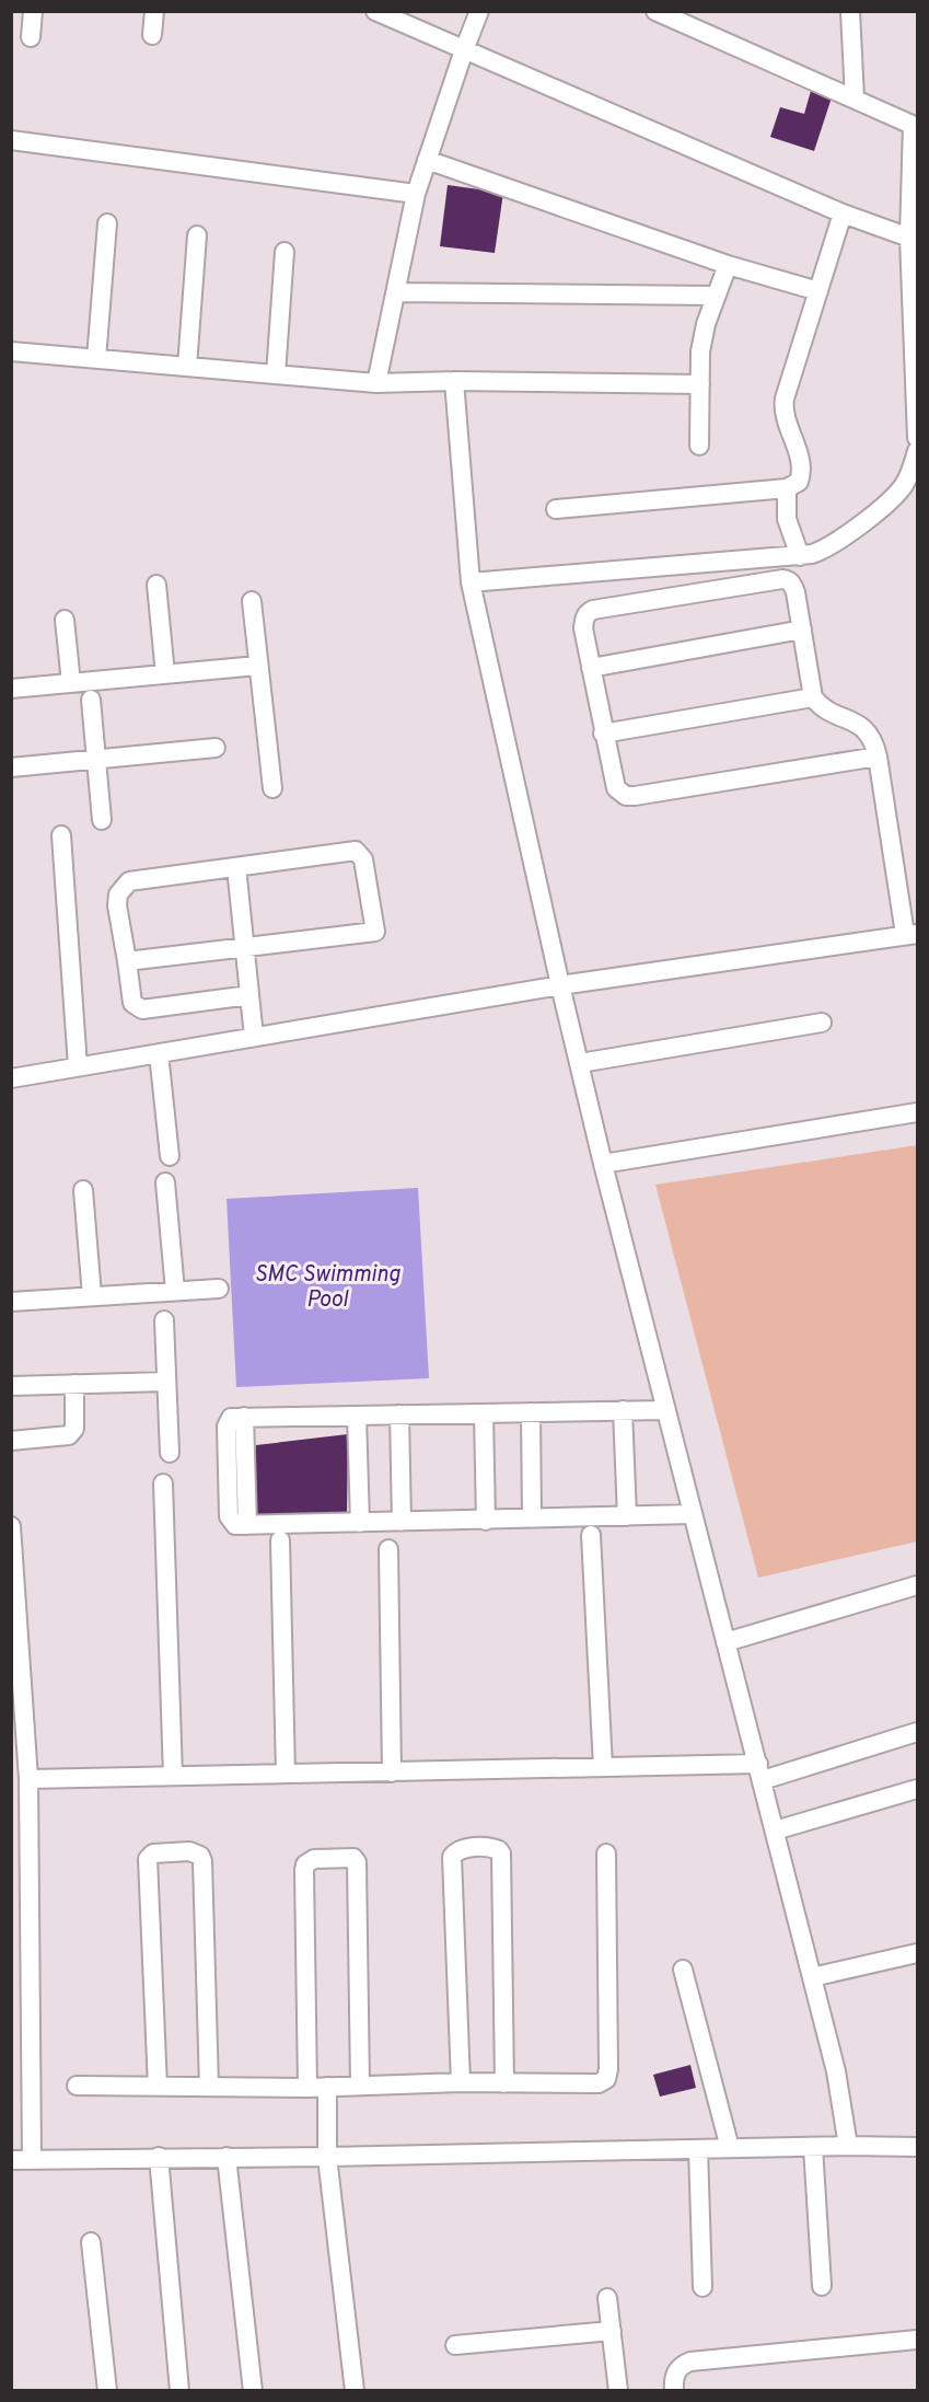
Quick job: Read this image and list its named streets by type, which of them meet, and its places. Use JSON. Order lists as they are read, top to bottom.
{
  "water": ["SMC Swimming Pool"]
}
